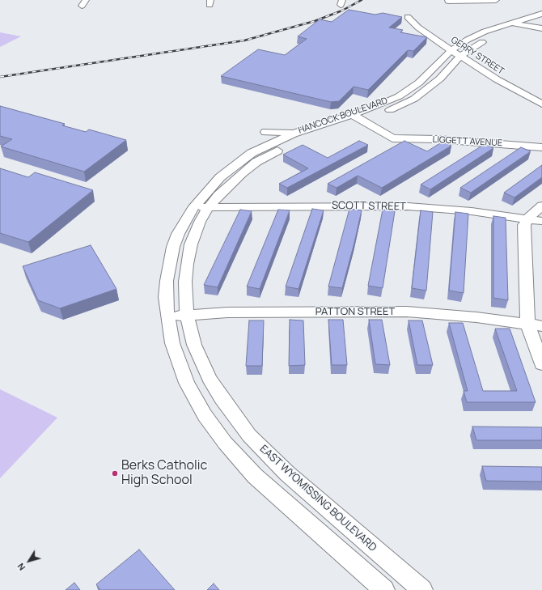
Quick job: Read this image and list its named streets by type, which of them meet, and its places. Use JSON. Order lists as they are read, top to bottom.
{
  "streets": {
    "street": [
      "GERRY STREET",
      "HANCOCK BOULEVARD",
      "LIGGETT AVENUE",
      "SCOTT STREET",
      "PATTON STREET",
      "EAST WYOMISSING BOULEVARD"
    ]
  },
  "crossings": [
    ["GERRY STREET", "HANCOCK BOULEVARD"],
    ["HANCOCK BOULEVARD", "LIGGETT AVENUE"],
    ["HANCOCK BOULEVARD", "EAST WYOMISSING BOULEVARD"],
    ["SCOTT STREET", "EAST WYOMISSING BOULEVARD"],
    ["PATTON STREET", "EAST WYOMISSING BOULEVARD"]
  ],
  "places": ["Berks Catholic High School"],
  "north": "bottom left"
}
